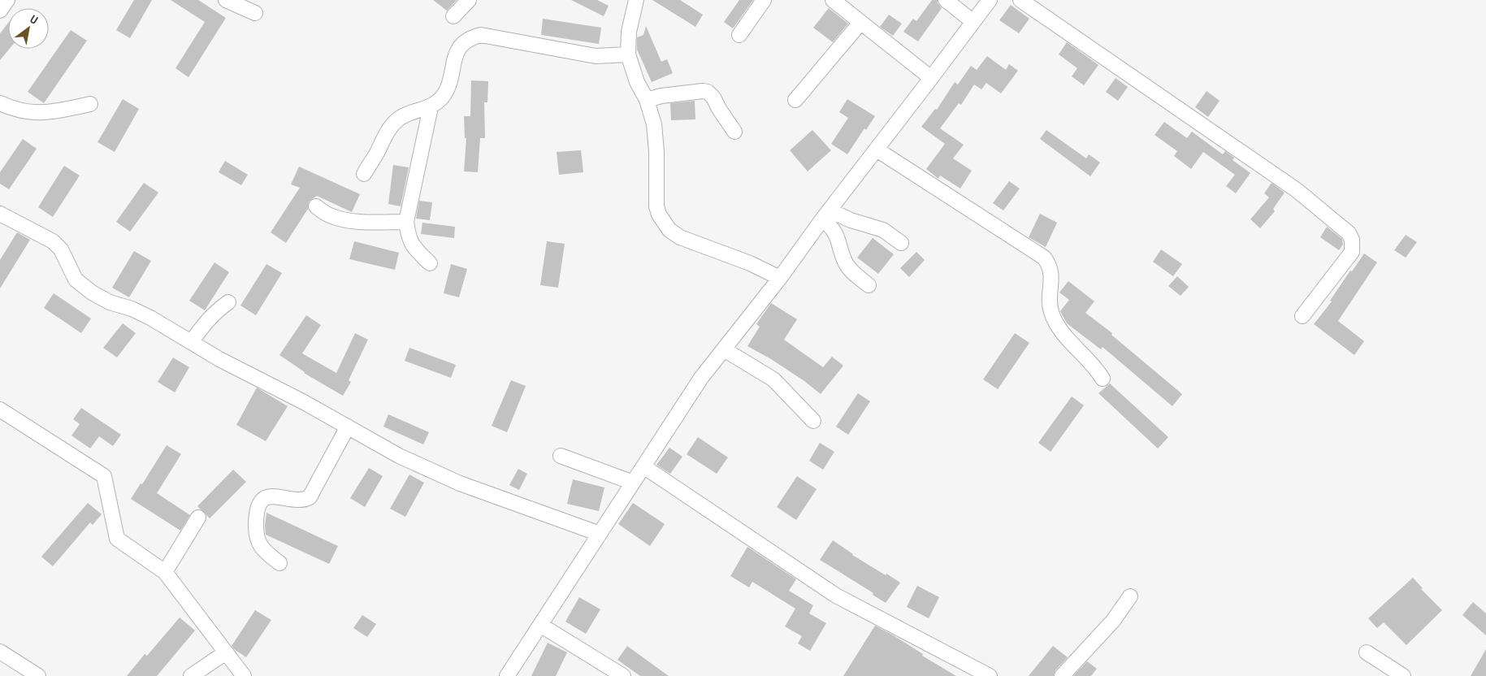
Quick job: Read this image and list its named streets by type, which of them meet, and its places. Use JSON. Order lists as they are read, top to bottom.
{
  "north": "top right"
}
